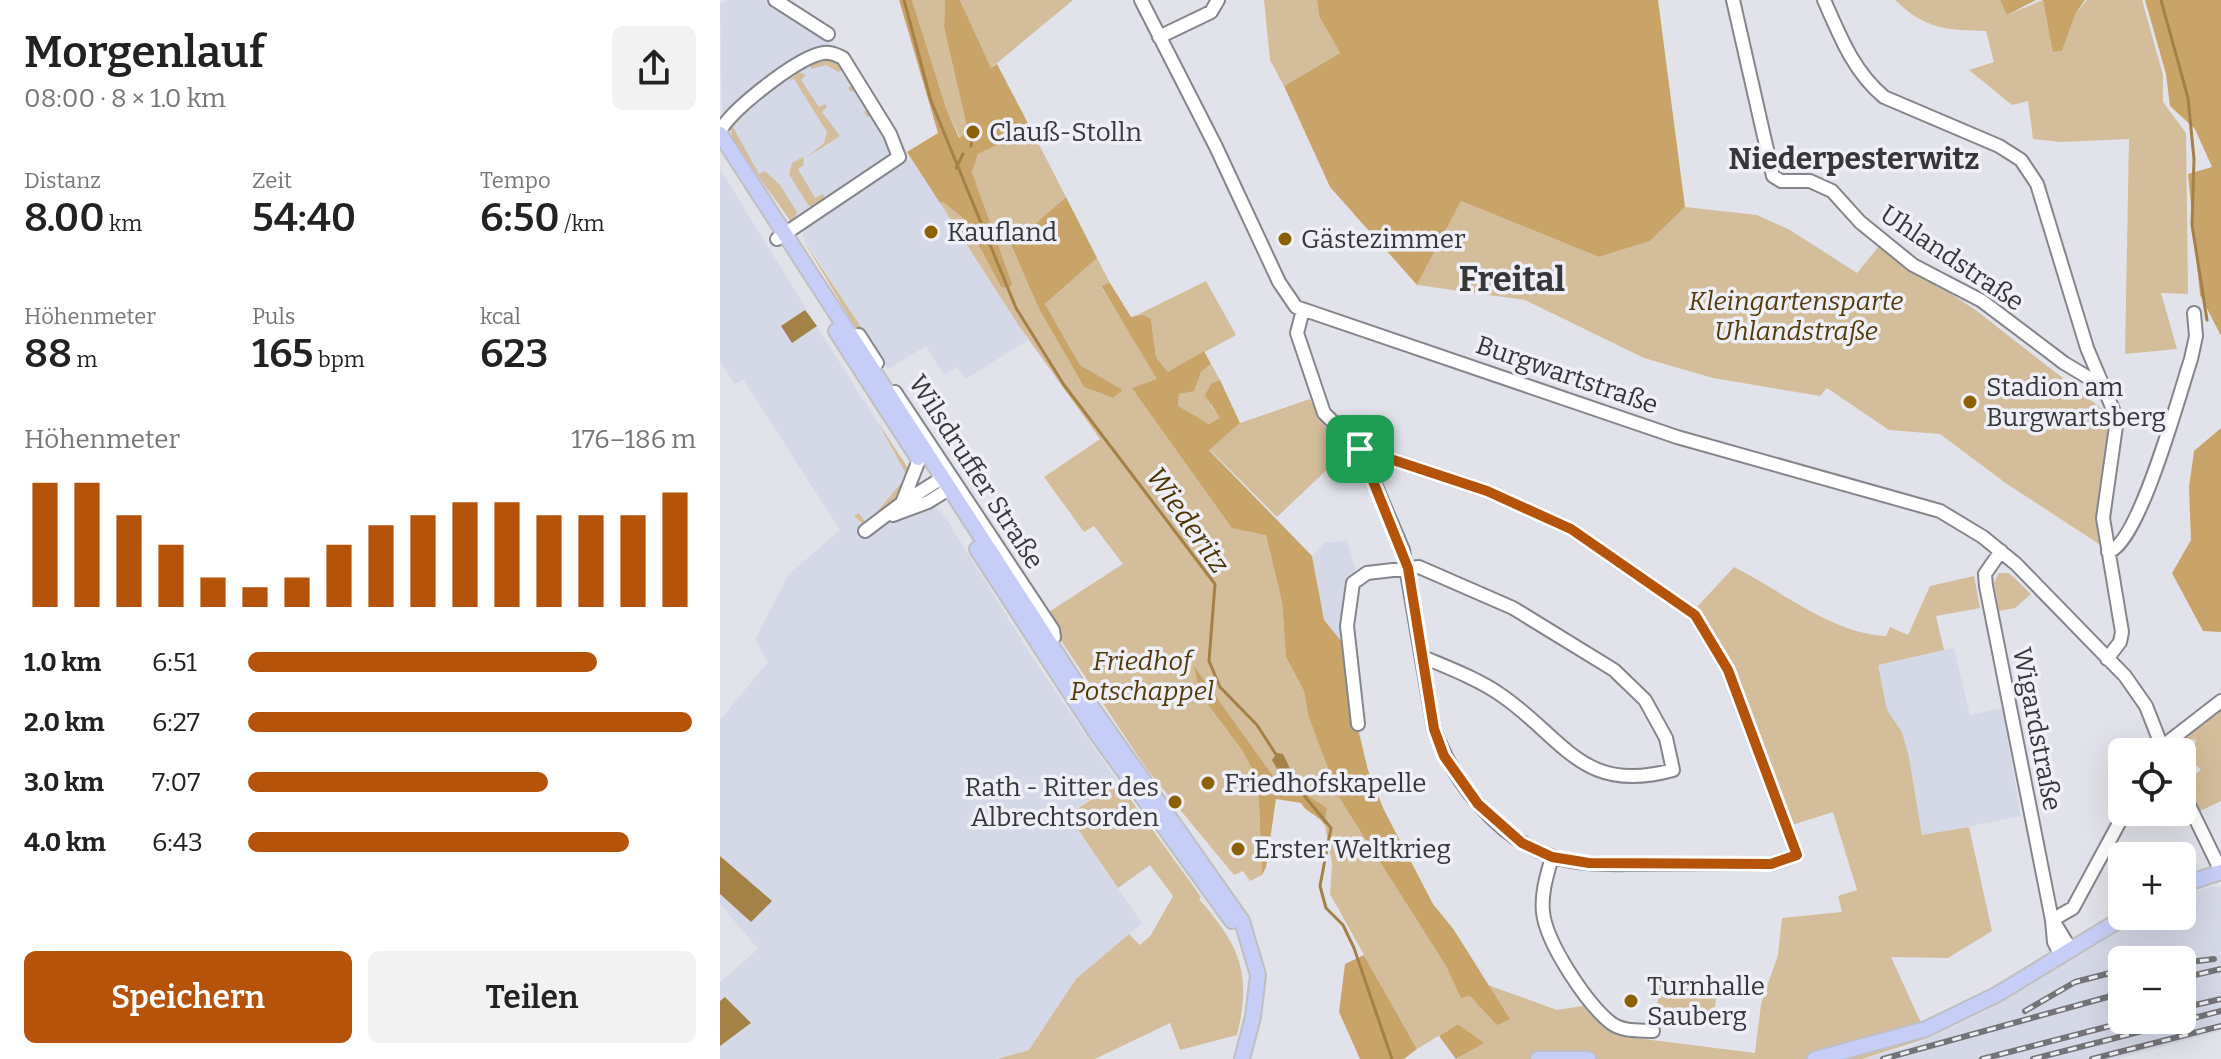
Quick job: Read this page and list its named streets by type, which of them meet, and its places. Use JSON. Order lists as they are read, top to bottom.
{
  "streets": {
    "main road": ["Wilsdruffer Straße"],
    "street": ["Uhlandstraße", "Burgwartstraße", "Wigardstraße"]
  },
  "crossings": [
    ["Burgwartstraße", "Wigardstraße"]
  ],
  "districts": ["Niederpesterwitz", "Freital"],
  "water": ["Wiederitz"],
  "parks": ["Kleingartensparte Uhlandstraße", "Friedhof Potschappel"],
  "places": [
    "Clauß-Stolln",
    "Kaufland",
    "Gästezimmer",
    "Stadion am Burgwartsberg",
    "Friedhofskapelle",
    "Rath - Ritter des Albrechtsorden",
    "Erster Weltkrieg",
    "Turnhalle Sauberg"
  ],
  "page": {
    "heading": ["Morgenlauf", "08:00 · 8 × 1.0 km"],
    "stats": [
      ["Distanz", "8.00 km"],
      ["Zeit", "54:40"],
      ["Tempo", "6:50 /km"],
      ["Höhenmeter", "88 m"],
      ["Puls", "165 bpm"],
      ["kcal", "623"]
    ],
    "chart": ["Höhenmeter", "176–186 m"],
    "list": [
      {
        "name": "1.0 km",
        "note": "6:51"
      },
      {
        "name": "2.0 km",
        "note": "6:27"
      },
      {
        "name": "3.0 km",
        "note": "7:07"
      },
      {
        "name": "4.0 km",
        "note": "6:43"
      }
    ],
    "map_buttons": ["+", "−"],
    "buttons": ["Speichern", "Teilen"]
  }
}
